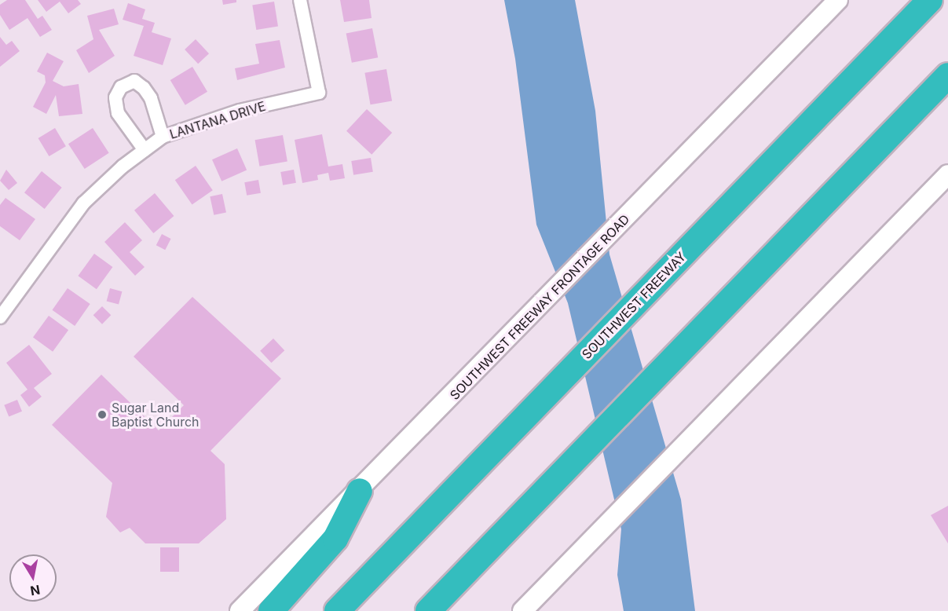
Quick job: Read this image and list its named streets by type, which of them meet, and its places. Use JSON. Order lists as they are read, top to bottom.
{
  "streets": {
    "highway": ["SOUTHWEST FREEWAY"],
    "main road": ["SOUTHWEST FREEWAY FRONTAGE ROAD"],
    "street": ["LANTANA DRIVE"]
  },
  "places": ["Sugar Land Baptist Church"],
  "north": "bottom"
}
